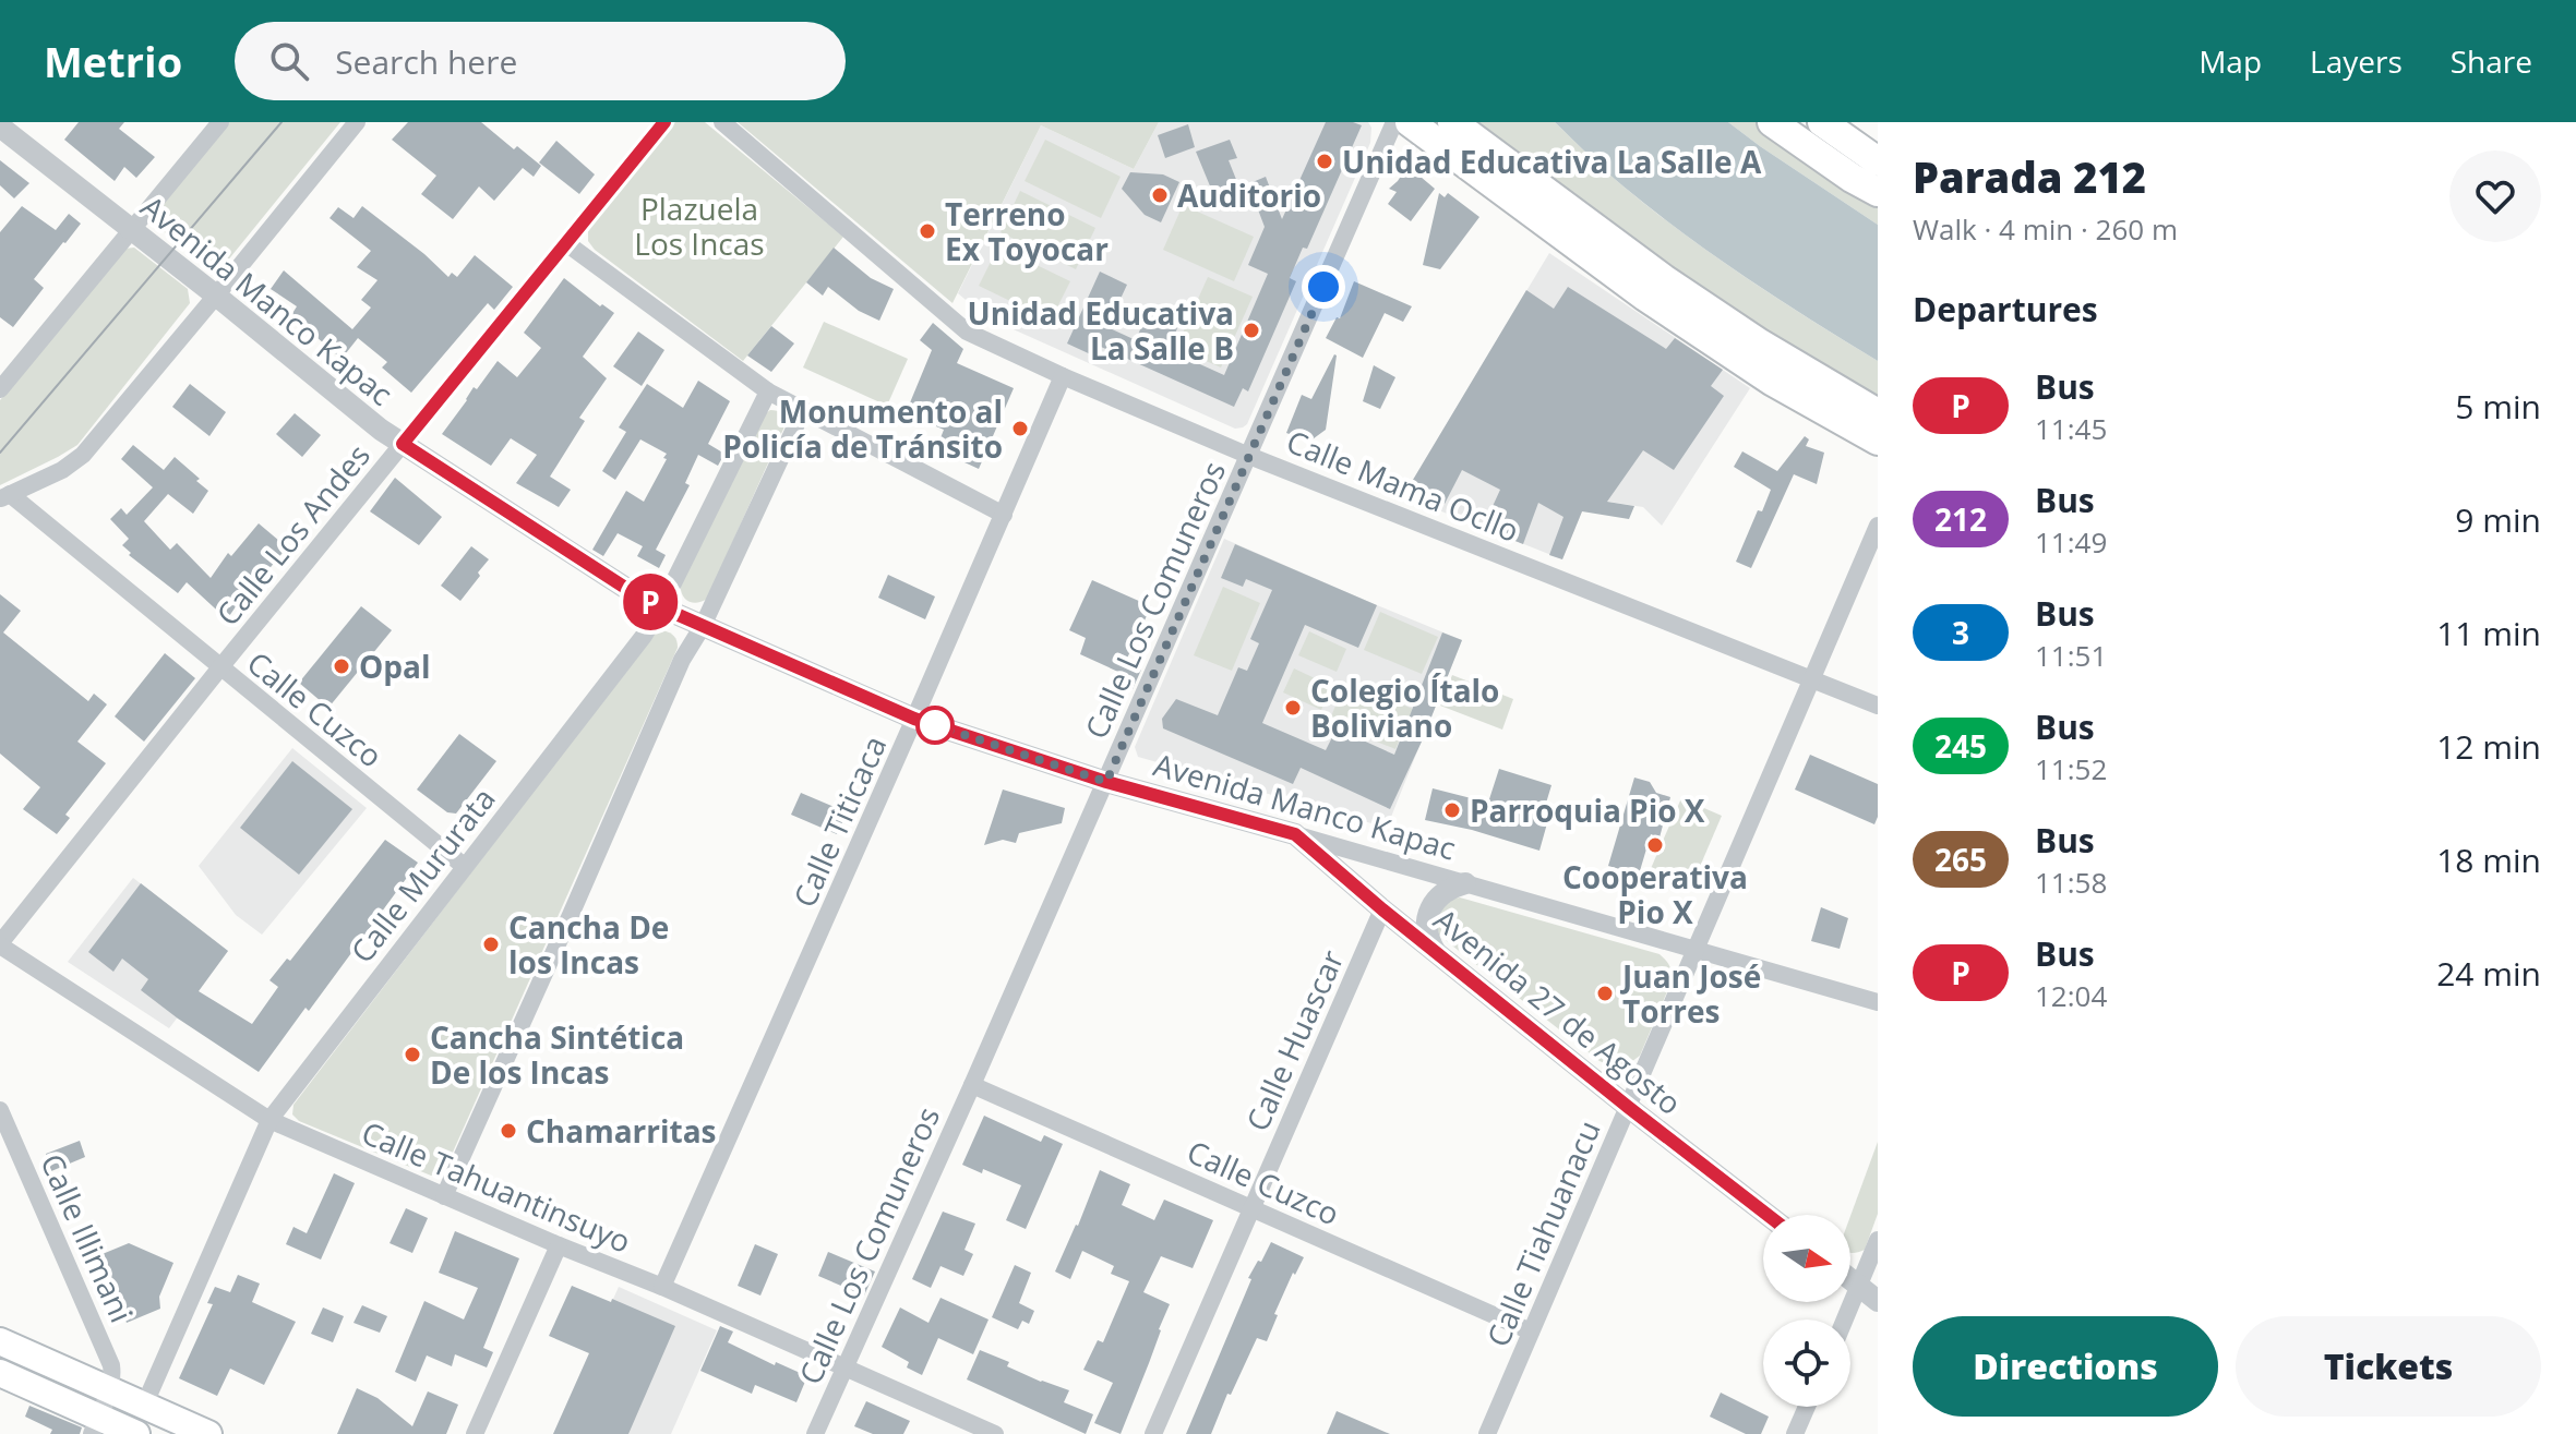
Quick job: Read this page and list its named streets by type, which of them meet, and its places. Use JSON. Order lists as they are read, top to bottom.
{
  "streets": {
    "street": [
      "Avenida Manco Kapac",
      "Calle Mama Ocllo",
      "Calle Los Andes",
      "Calle Los Comuneros",
      "Calle Cuzco",
      "Calle Titicaca",
      "Calle Mururata",
      "Avenida 27 de Agosto",
      "Calle Huascar",
      "Calle Tahuantinsuyo",
      "Calle Tiahuanacu",
      "Calle Illimani"
    ]
  },
  "crossings": [
    ["Avenida Manco Kapac", "Calle Los Andes"],
    ["Avenida Manco Kapac", "Calle Los Comuneros"],
    ["Avenida Manco Kapac", "Calle Titicaca"],
    ["Avenida Manco Kapac", "Calle Mururata"],
    ["Avenida Manco Kapac", "Avenida 27 de Agosto"],
    ["Avenida Manco Kapac", "Calle Tiahuanacu"],
    ["Calle Mama Ocllo", "Calle Los Comuneros"],
    ["Calle Mama Ocllo", "Calle Titicaca"],
    ["Calle Mama Ocllo", "Calle Tiahuanacu"],
    ["Calle Los Andes", "Calle Cuzco"],
    ["Calle Los Andes", "Calle Tahuantinsuyo"],
    ["Calle Los Comuneros", "Calle Cuzco"],
    ["Calle Los Comuneros", "Calle Tahuantinsuyo"],
    ["Calle Cuzco", "Calle Mururata"],
    ["Calle Cuzco", "Calle Huascar"],
    ["Calle Cuzco", "Calle Tiahuanacu"],
    ["Calle Titicaca", "Calle Tahuantinsuyo"],
    ["Calle Mururata", "Calle Tahuantinsuyo"],
    ["Avenida 27 de Agosto", "Calle Huascar"],
    ["Avenida 27 de Agosto", "Calle Tiahuanacu"]
  ],
  "parks": ["Plazuela Los Incas"],
  "places": [
    "Unidad Educativa La Salle A",
    "Auditorio",
    "Terreno Ex Toyocar",
    "Unidad Educativa La Salle B",
    "Monumento al Policía de Tránsito",
    "Opal",
    "Colegio Ítalo Boliviano",
    "Parroquia Pio X",
    "Cooperativa Pio X",
    "Cancha De los Incas",
    "Juan José Torres",
    "Cancha Sintética De los Incas",
    "Chamarritas"
  ],
  "lines": ["bus line P"],
  "north": "right",
  "page": {
    "header": "Metrio",
    "search": "Search here",
    "nav": ["Map", "Layers", "Share"],
    "on_map": "P",
    "heading": [
      ["Parada 212", "Walk · 4 min · 260 m"],
      "Departures"
    ],
    "list": [
      {
        "mark": "P",
        "name": "Bus",
        "note": "11:45",
        "value": "5 min"
      },
      {
        "mark": "212",
        "name": "Bus",
        "note": "11:49",
        "value": "9 min"
      },
      {
        "mark": "3",
        "name": "Bus",
        "note": "11:51",
        "value": "11 min"
      },
      {
        "mark": "245",
        "name": "Bus",
        "note": "11:52",
        "value": "12 min"
      },
      {
        "mark": "265",
        "name": "Bus",
        "note": "11:58",
        "value": "18 min"
      },
      {
        "mark": "P",
        "name": "Bus",
        "note": "12:04",
        "value": "24 min"
      }
    ],
    "buttons": ["Directions", "Tickets"]
  }
}
